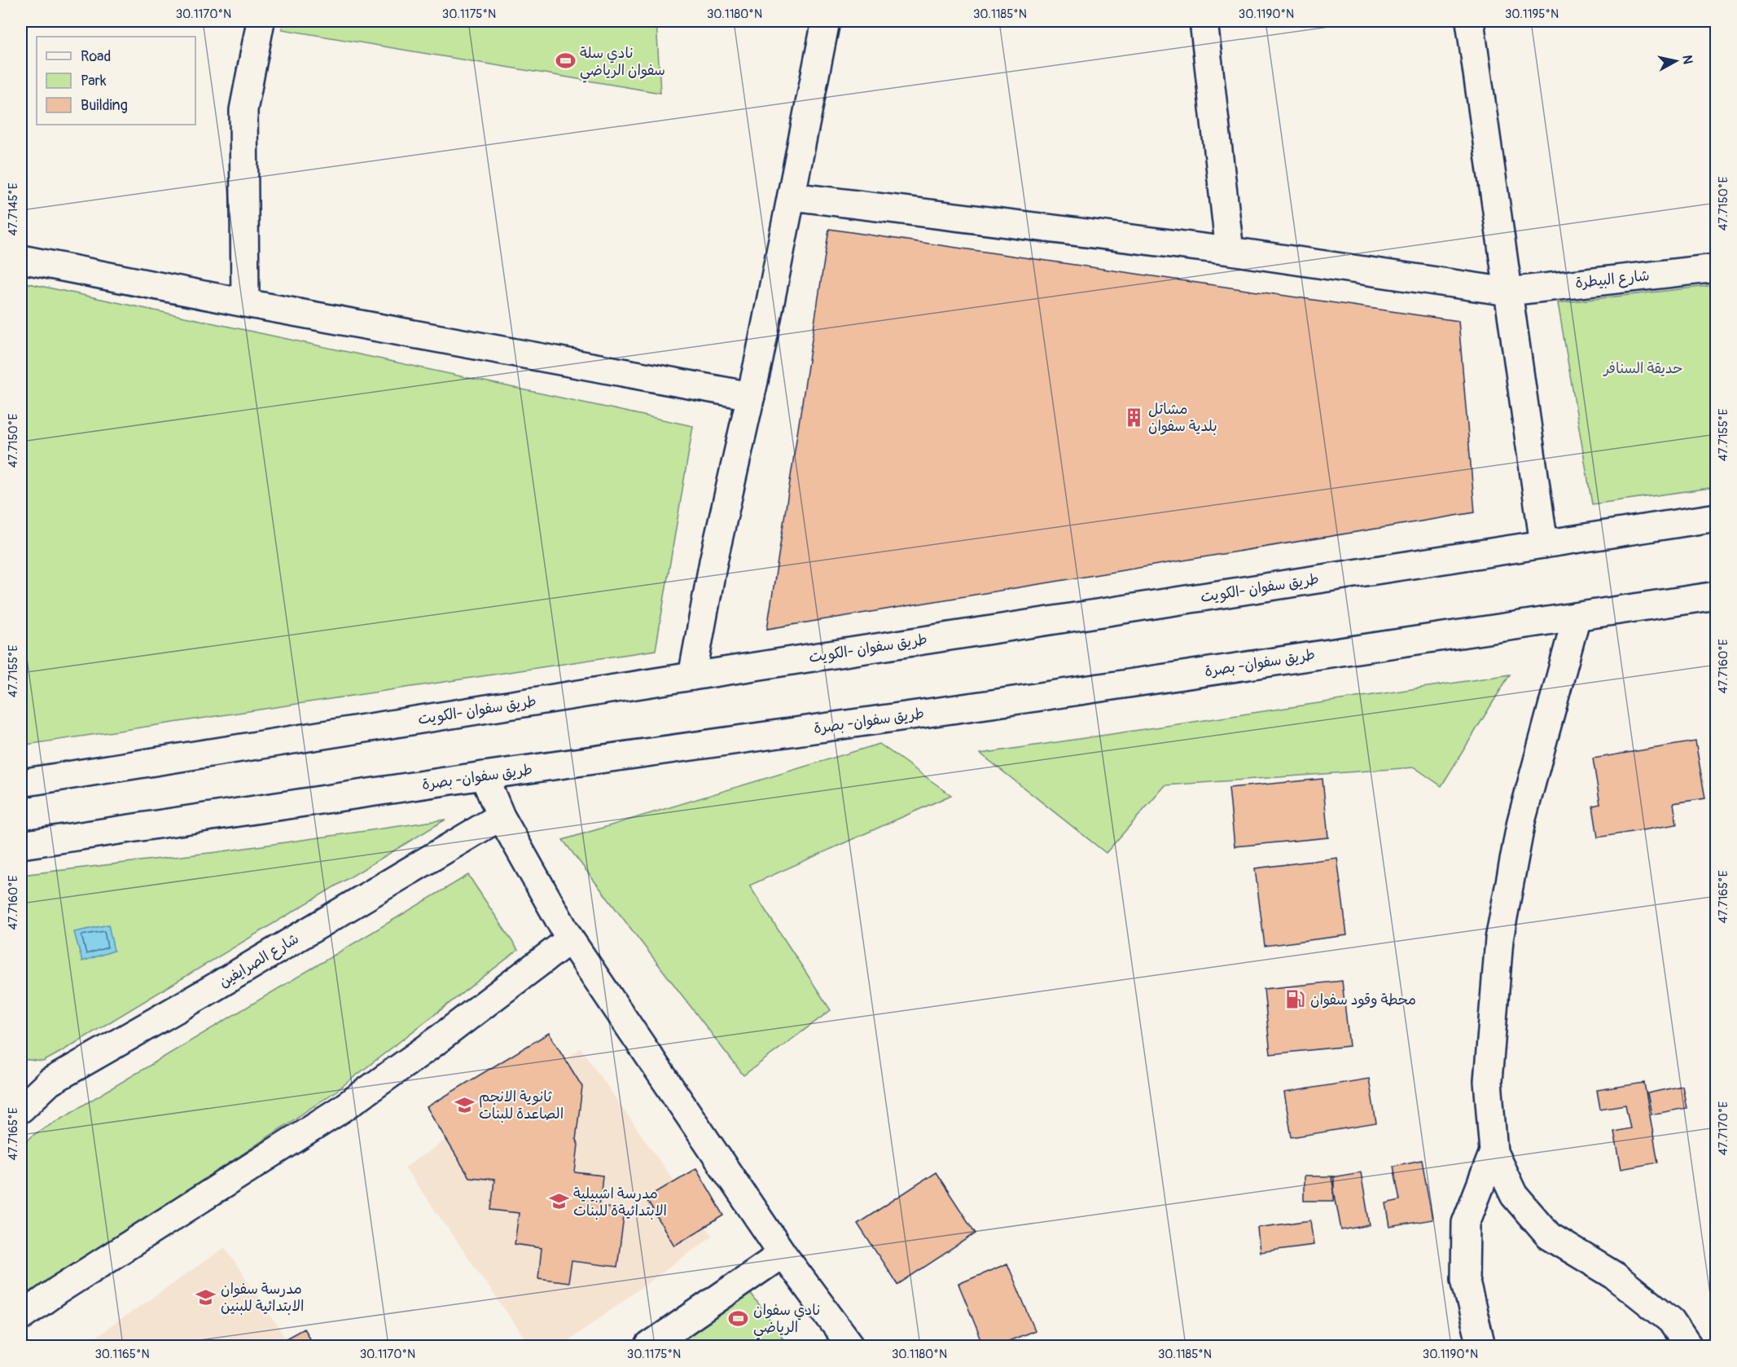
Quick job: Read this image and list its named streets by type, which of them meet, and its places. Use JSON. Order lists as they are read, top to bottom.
{
  "streets": {
    "main road": [
      "شارع البيطرة",
      "طريق سفوان -الكويت",
      "طريق سفوان- بصرة",
      "شارع الصرايفين"
    ]
  },
  "parks": ["حديقة السنافر"],
  "places": {
    "sports": ["نادي سلة سفوان الرياضي", "نادي سفوان الرياضي"],
    "building": ["مشاتل بلدية سفوان"],
    "fuel station": ["محطة وقود سفوان"],
    "school or university": ["ثانوية الانجم الصاعدة للبنات", "مدرسة اشبيلية الابتدائيةة للبنات", "مدرسة سفوان الابتدائية للبنين"]
  },
  "legend": ["Road", "Park", "Building"],
  "north": "right",
  "coordinates": [
    "30.1170°N",
    "30.1175°N",
    "30.1180°N",
    "30.1185°N",
    "30.1190°N",
    "30.1195°N",
    "47.7150°E",
    "47.7145°E",
    "47.7155°E",
    "47.7160°E",
    "47.7165°E",
    "47.7170°E",
    "30.1165°N"
  ]
}
